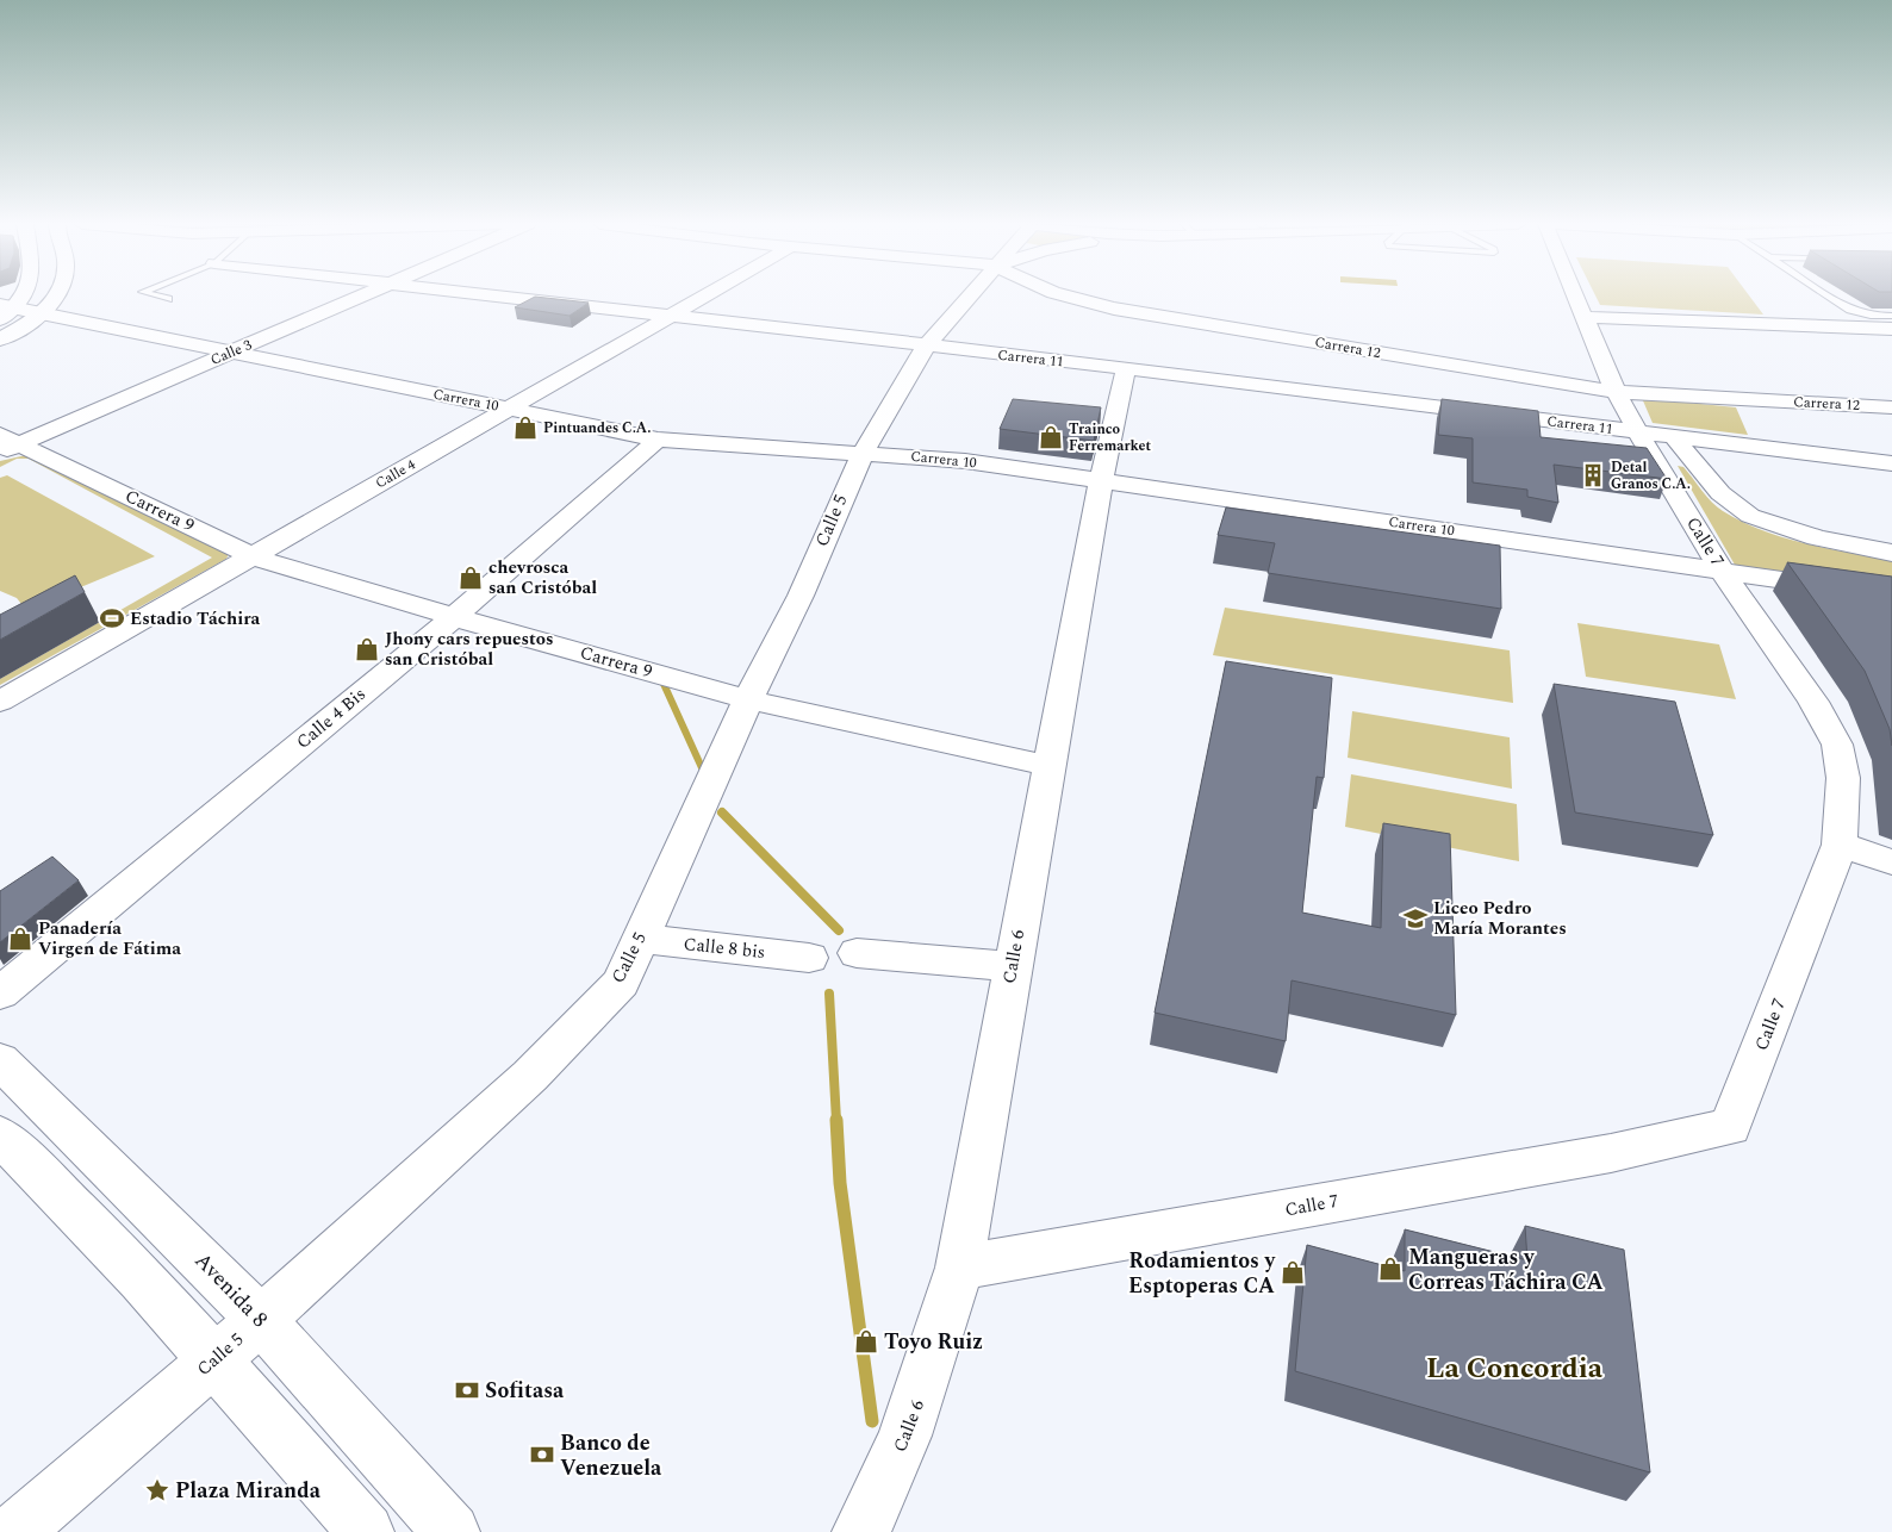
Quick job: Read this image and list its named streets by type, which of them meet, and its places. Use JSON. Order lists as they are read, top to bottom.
{
  "streets": {
    "street": [
      "Carrera 12",
      "Calle 3",
      "Carrera 11",
      "Carrera 10",
      "Calle 4",
      "Carrera 9",
      "Calle 5",
      "Calle 7",
      "Calle 4 Bis",
      "Calle 8 bis",
      "Calle 6",
      "Avenida 8"
    ]
  },
  "crossings": [
    ["Carrera 12", "Calle 7"],
    ["Calle 3", "Carrera 10"],
    ["Calle 3", "Carrera 9"],
    ["Carrera 11", "Calle 4"],
    ["Carrera 11", "Calle 5"],
    ["Carrera 11", "Calle 7"],
    ["Carrera 11", "Calle 6"],
    ["Carrera 10", "Calle 4"],
    ["Carrera 10", "Calle 5"],
    ["Carrera 10", "Calle 7"],
    ["Carrera 10", "Calle 4 Bis"],
    ["Carrera 10", "Calle 6"],
    ["Calle 4", "Carrera 9"],
    ["Carrera 9", "Calle 5"],
    ["Carrera 9", "Calle 4 Bis"],
    ["Carrera 9", "Calle 6"],
    ["Calle 5", "Calle 8 bis"],
    ["Calle 5", "Avenida 8"],
    ["Calle 7", "Calle 6"]
  ],
  "districts": ["La Concordia"],
  "places": {
    "shop": [
      "Pintuandes C.A.",
      "Trainco Ferremarket",
      "chevrosca san Cristóbal",
      "Jhony cars repuestos san Cristóbal",
      "Panadería Virgen de Fátima",
      "Mangueras y Correas Táchira CA",
      "Rodamientos y Esptoperas CA",
      "Toyo Ruiz"
    ],
    "building": ["Detal Granos C.A."],
    "sports": ["Estadio Táchira"],
    "school or university": ["Liceo Pedro María Morantes"],
    "bank": ["Sofitasa", "Banco de Venezuela"],
    "place": ["Plaza Miranda"]
  }
}
